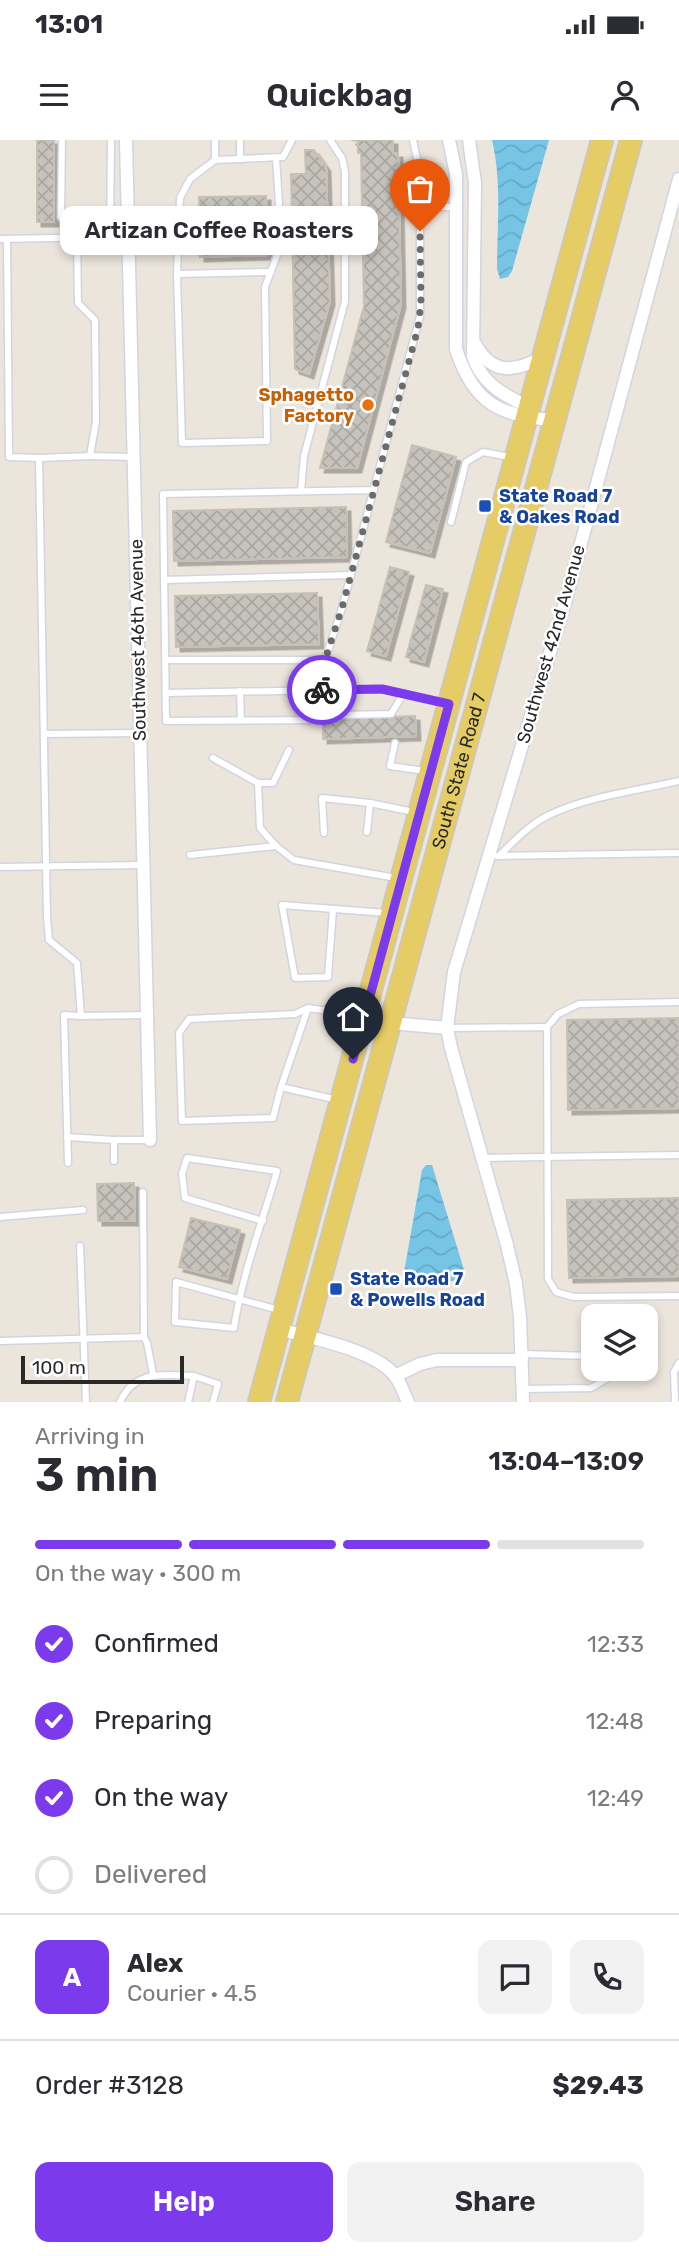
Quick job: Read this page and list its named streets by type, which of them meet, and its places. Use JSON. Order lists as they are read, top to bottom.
{
  "streets": {
    "main road": ["South State Road 7"],
    "street": ["Southwest 46th Avenue", "Southwest 42nd Avenue"]
  },
  "places": {
    "other": ["Artizan Coffee Roasters", "Sphagetto Factory"],
    "transit": ["State Road 7 & Oakes Road", "State Road 7 & Powells Road"]
  },
  "scale_bar": "100 m",
  "page": {
    "status": "13:01",
    "header": "Quickbag",
    "bubble": "Artizan Coffee Roasters",
    "scale": "100 m",
    "heading": ["3 min", "Arriving in", "13:04–13:09"],
    "panel": [
      "Alex",
      "Courier · 4.5",
      "Order #3128",
      "$29.43"
    ],
    "bar": "On the way · 300 m",
    "list": [
      ["Confirmed", "12:33"],
      ["Preparing", "12:48"],
      ["On the way", "12:49"],
      "Delivered"
    ],
    "round": "A",
    "buttons": ["Help", "Share"]
  }
}
